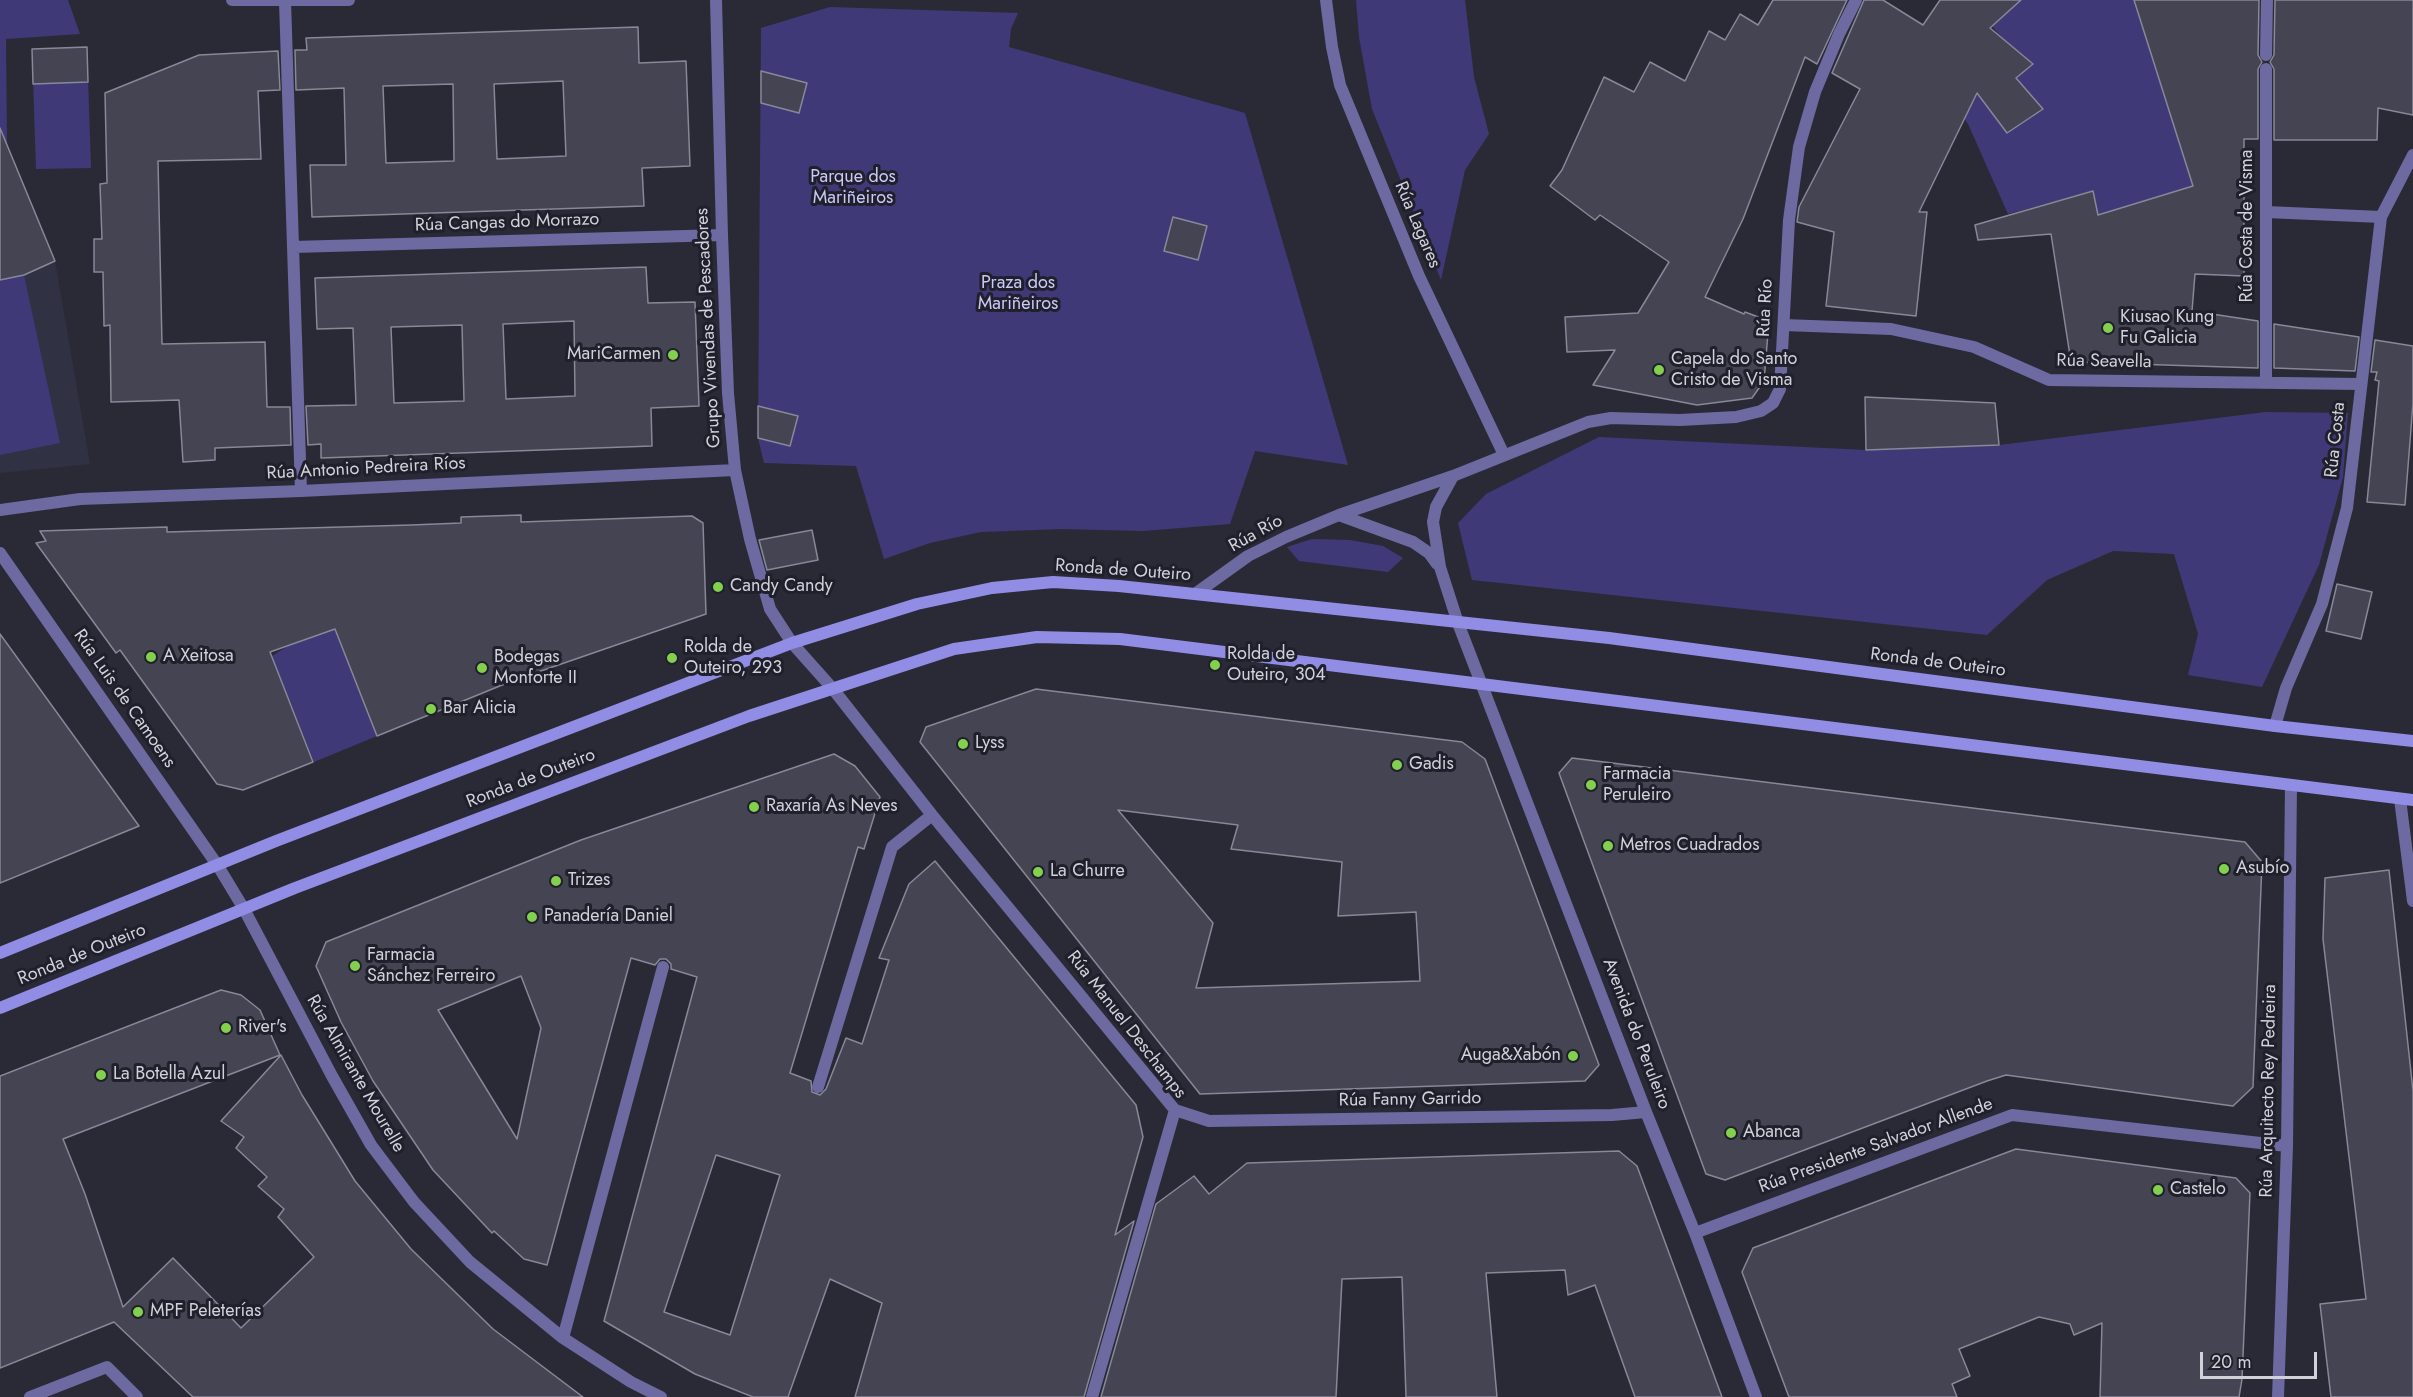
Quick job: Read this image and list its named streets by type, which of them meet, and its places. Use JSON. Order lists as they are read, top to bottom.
{
  "streets": {
    "main road": ["Ronda de Outeiro"],
    "street": [
      "Rúa Cangas do Morrazo",
      "Rúa Lagares",
      "Rúa Costa de Visma",
      "Rúa Río",
      "Grupo Vivendas de Pescadores",
      "Rúa Seavella",
      "Rúa Costa",
      "Rúa Antonio Pedreira Ríos",
      "Rúa Luis de Camoens",
      "Rúa Manuel Deschamps",
      "Avenida do Peruleiro",
      "Rúa Almirante Mourelle",
      "Rúa Arquitecto Rey Pedreira",
      "Rúa Fanny Garrido",
      "Rúa Presidente Salvador Allende"
    ]
  },
  "crossings": [
    ["Rúa Cangas do Morrazo", "Grupo Vivendas de Pescadores"],
    ["Rúa Lagares", "Rúa Río"],
    ["Rúa Costa de Visma", "Rúa Seavella"],
    ["Rúa Río", "Rúa Seavella"],
    ["Rúa Río", "Ronda de Outeiro"],
    ["Grupo Vivendas de Pescadores", "Rúa Antonio Pedreira Ríos"],
    ["Grupo Vivendas de Pescadores", "Ronda de Outeiro"],
    ["Rúa Seavella", "Rúa Costa"],
    ["Rúa Costa", "Ronda de Outeiro"],
    ["Ronda de Outeiro", "Rúa Luis de Camoens"],
    ["Ronda de Outeiro", "Rúa Manuel Deschamps"],
    ["Ronda de Outeiro", "Avenida do Peruleiro"],
    ["Ronda de Outeiro", "Rúa Almirante Mourelle"],
    ["Ronda de Outeiro", "Rúa Arquitecto Rey Pedreira"],
    ["Rúa Manuel Deschamps", "Rúa Fanny Garrido"],
    ["Avenida do Peruleiro", "Rúa Fanny Garrido"],
    ["Avenida do Peruleiro", "Rúa Presidente Salvador Allende"],
    ["Rúa Arquitecto Rey Pedreira", "Rúa Presidente Salvador Allende"]
  ],
  "parks": ["Parque dos Mariñeiros", "Praza dos Mariñeiros"],
  "places": [
    "Kiusao Kung Fu Galicia",
    "MariCarmen",
    "Capela do Santo Cristo de Visma",
    "Candy Candy",
    "A Xeitosa",
    "Rolda de Outeiro, 293",
    "Rolda de Outeiro, 304",
    "Bodegas Monforte II",
    "Bar Alicia",
    "Lyss",
    "Gadis",
    "Farmacia Peruleiro",
    "Raxaría As Neves",
    "Metros Cuadrados",
    "Asubío",
    "La Churre",
    "Trizes",
    "Panadería Daniel",
    "Farmacia Sánchez Ferreiro",
    "River's",
    "Auga&Xabón",
    "La Botella Azul",
    "Abanca",
    "Castelo",
    "MPF Peleterías"
  ],
  "scale_bar": "20 m"
}
